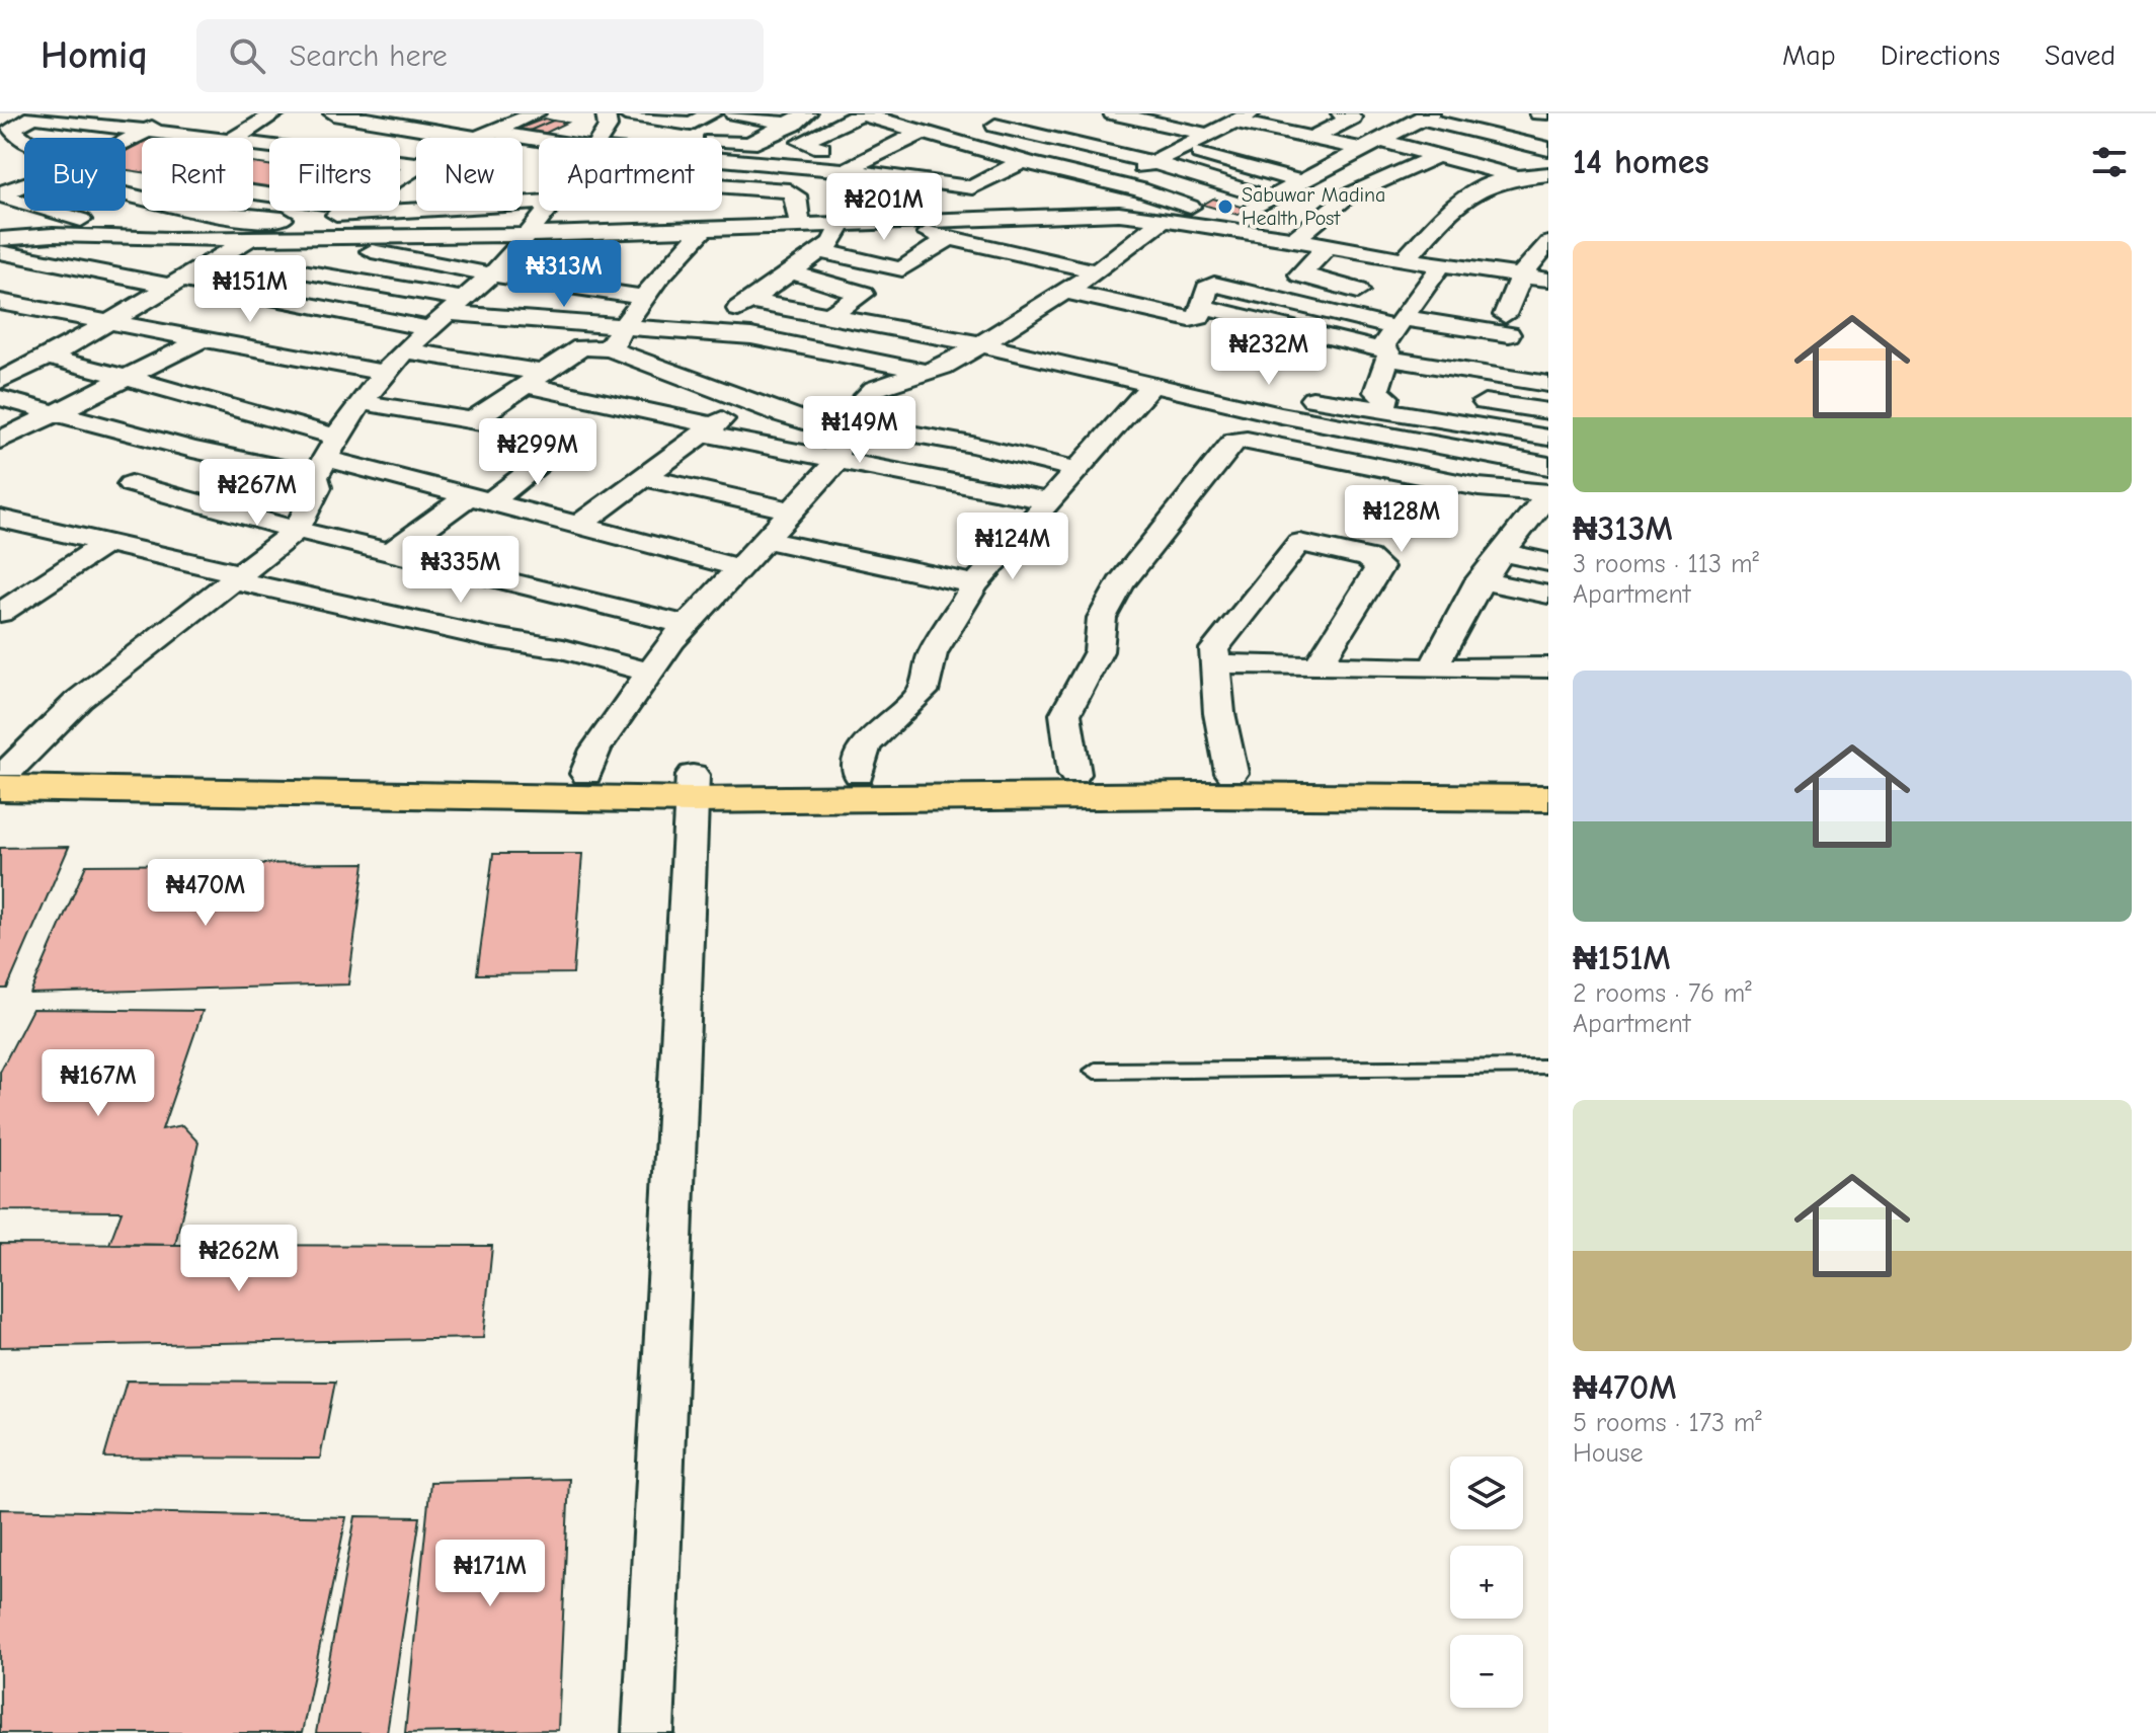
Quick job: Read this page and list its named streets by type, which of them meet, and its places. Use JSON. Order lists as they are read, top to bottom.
{
  "places": ["Sabuwar Madina Health Post"],
  "page": {
    "header": "Homiq",
    "search": "Search here",
    "nav": ["Map", "Directions", "Saved"],
    "heading": "14 homes",
    "chip": [
      "Buy",
      "Rent",
      "Filters",
      "New",
      "Apartment"
    ],
    "price": [
      "₦201M",
      "₦313M",
      "₦151M",
      "₦232M",
      "₦149M",
      "₦299M",
      "₦267M",
      "₦128M",
      "₦124M",
      "₦335M",
      "₦470M",
      "₦167M",
      "₦262M",
      "₦171M"
    ],
    "list": [
      {
        "name": "₦313M",
        "note": "3 rooms · 113 m² · Apartment"
      },
      {
        "name": "₦151M",
        "note": "2 rooms · 76 m² · Apartment"
      },
      {
        "name": "₦470M",
        "note": "5 rooms · 173 m² · House"
      }
    ],
    "map_buttons": ["+", "−"]
  }
}
